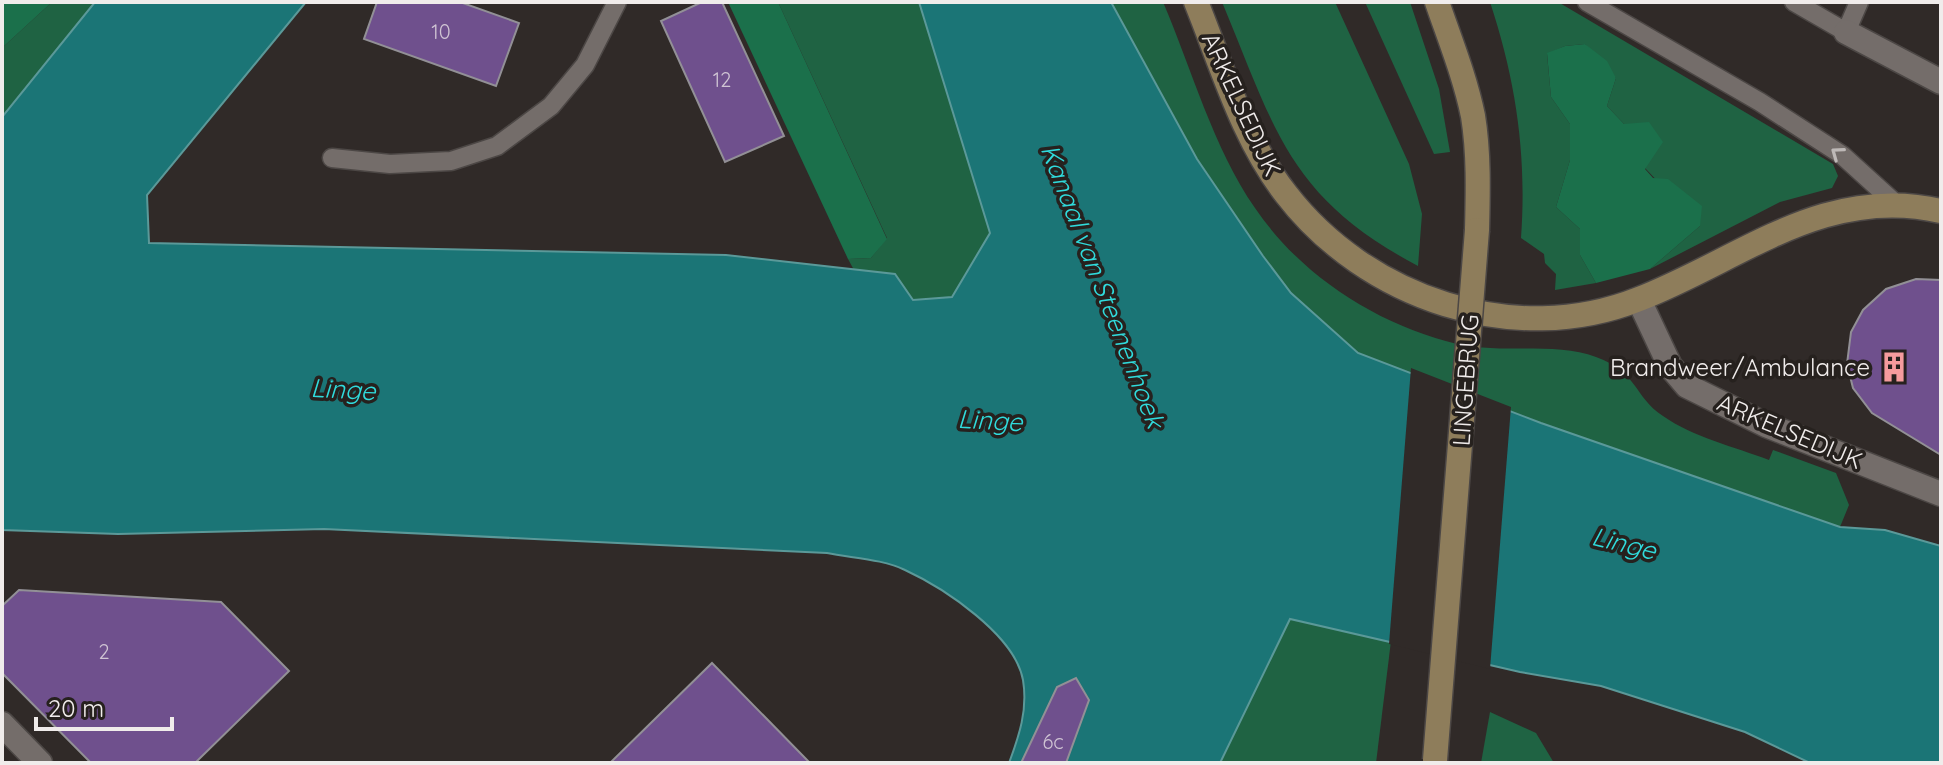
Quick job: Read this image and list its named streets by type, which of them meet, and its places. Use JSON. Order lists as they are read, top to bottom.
{
  "streets": {
    "main road": ["ARKELSEDIJK", "LINGEBRUG"]
  },
  "water": ["Kanaal van Steenenhoek", "Linge"],
  "places": {
    "building": ["Brandweer/Ambulance"]
  },
  "house_numbers": [
    "10",
    "12",
    "2",
    "6c"
  ],
  "scale_bar": "20 m"
}
